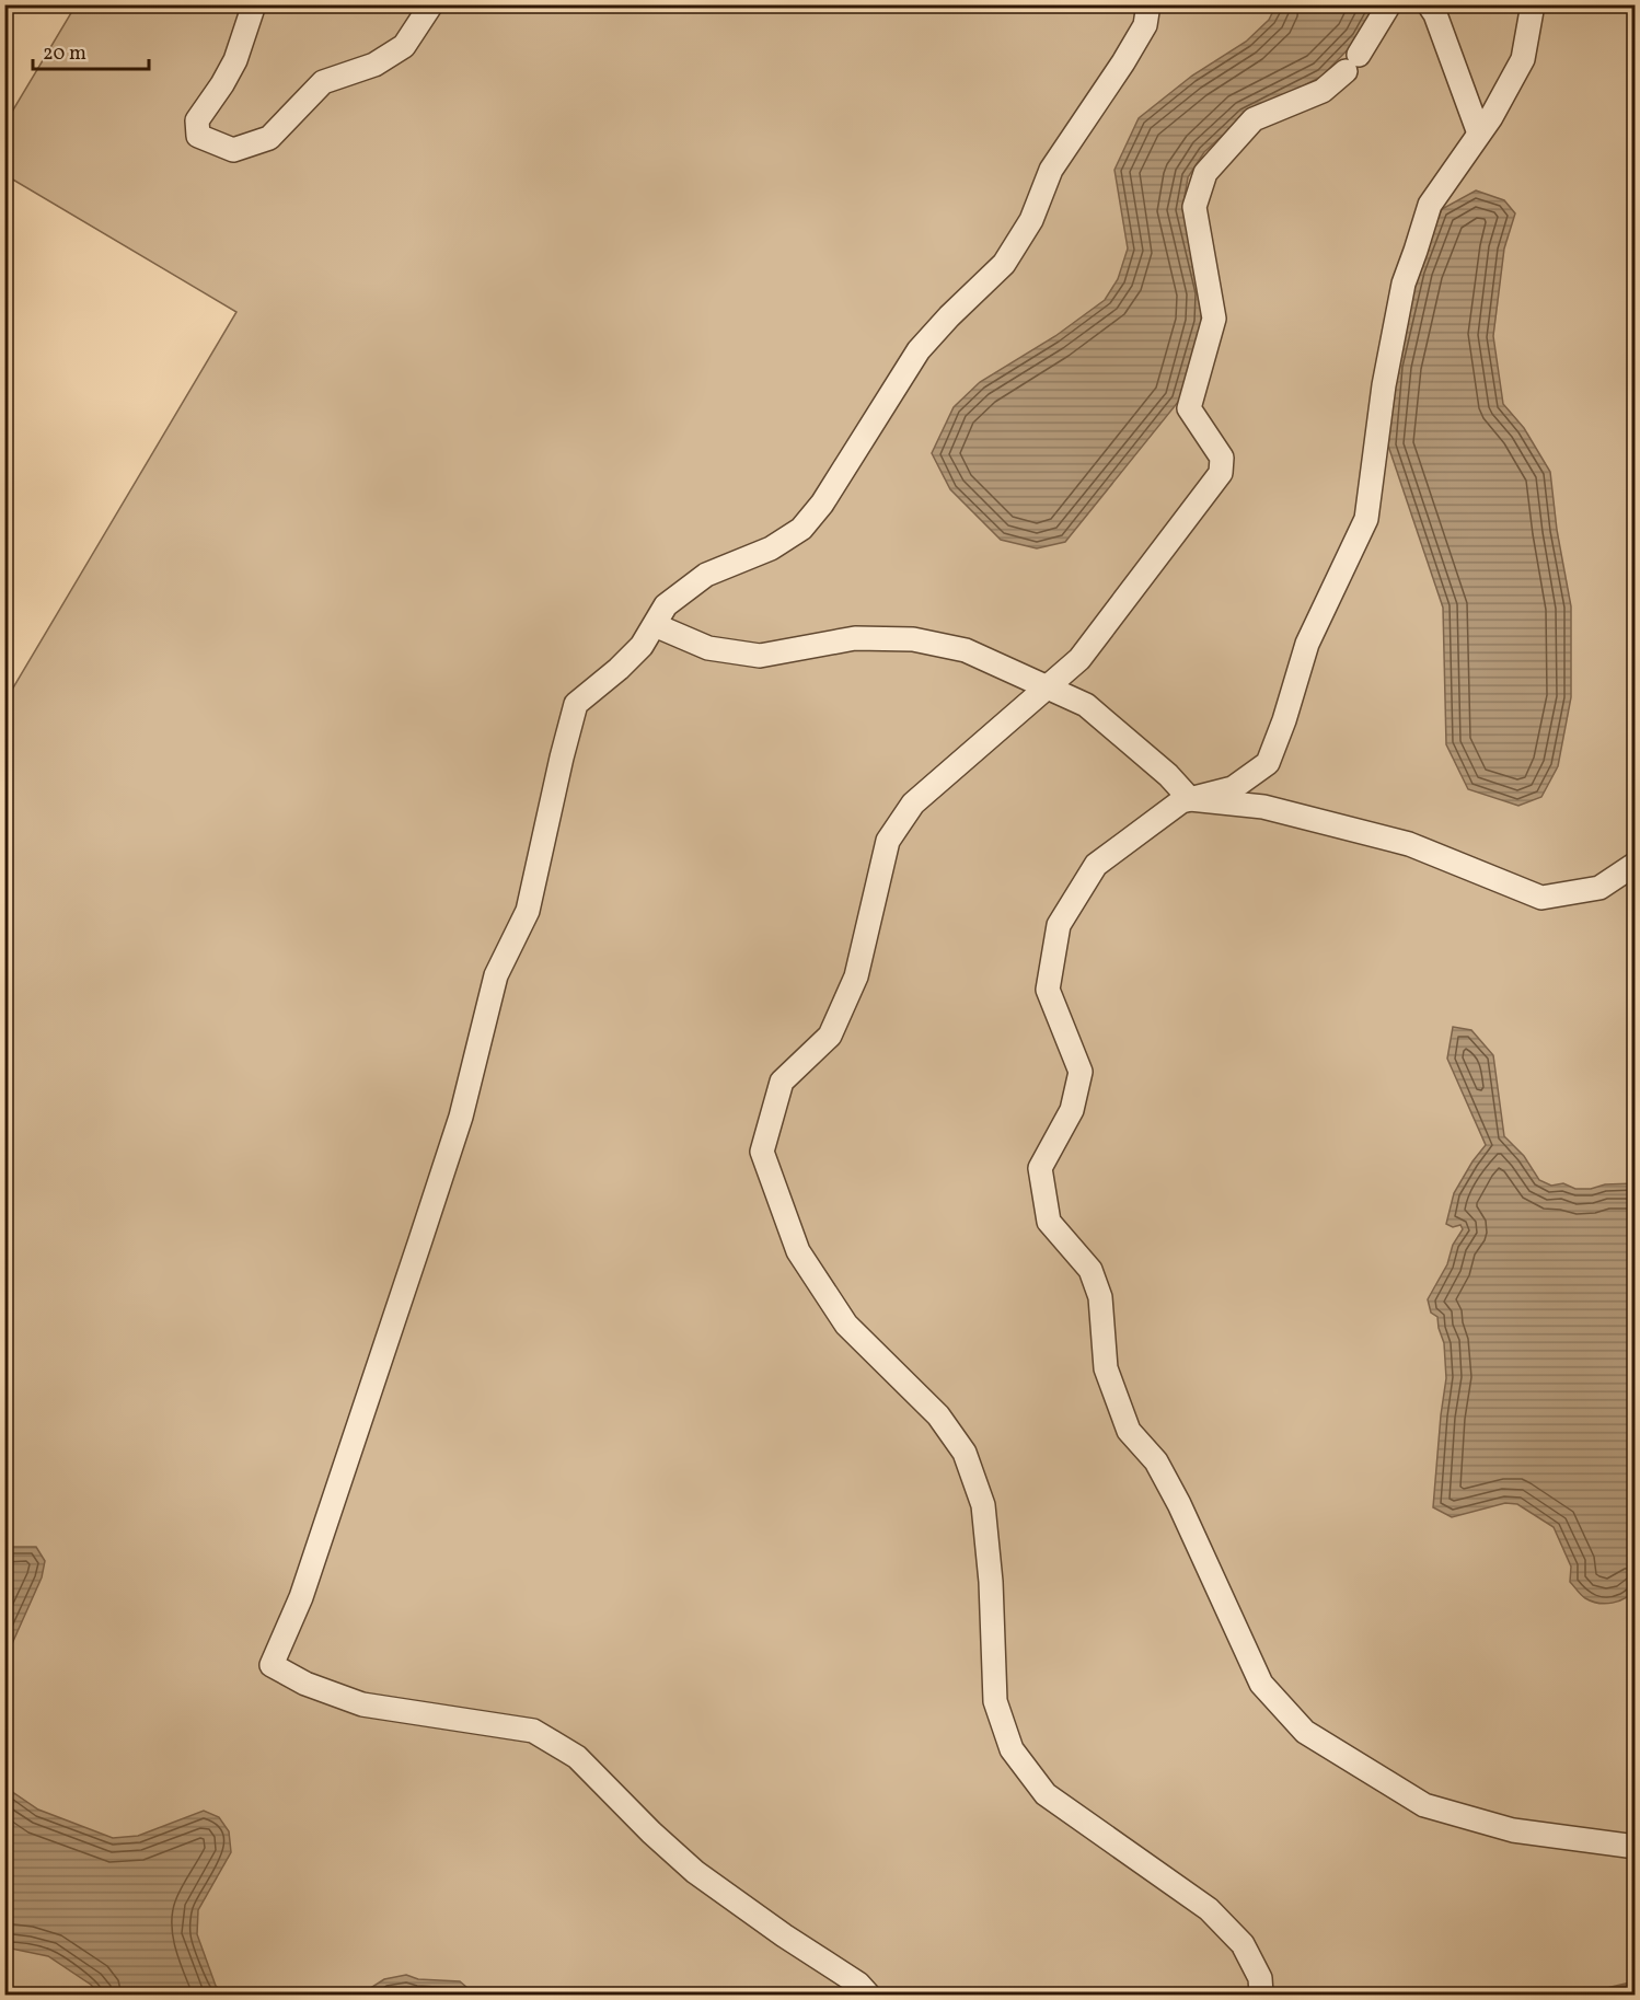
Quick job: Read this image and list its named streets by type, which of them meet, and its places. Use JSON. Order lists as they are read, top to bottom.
{
  "scale_bar": "20 m"
}
